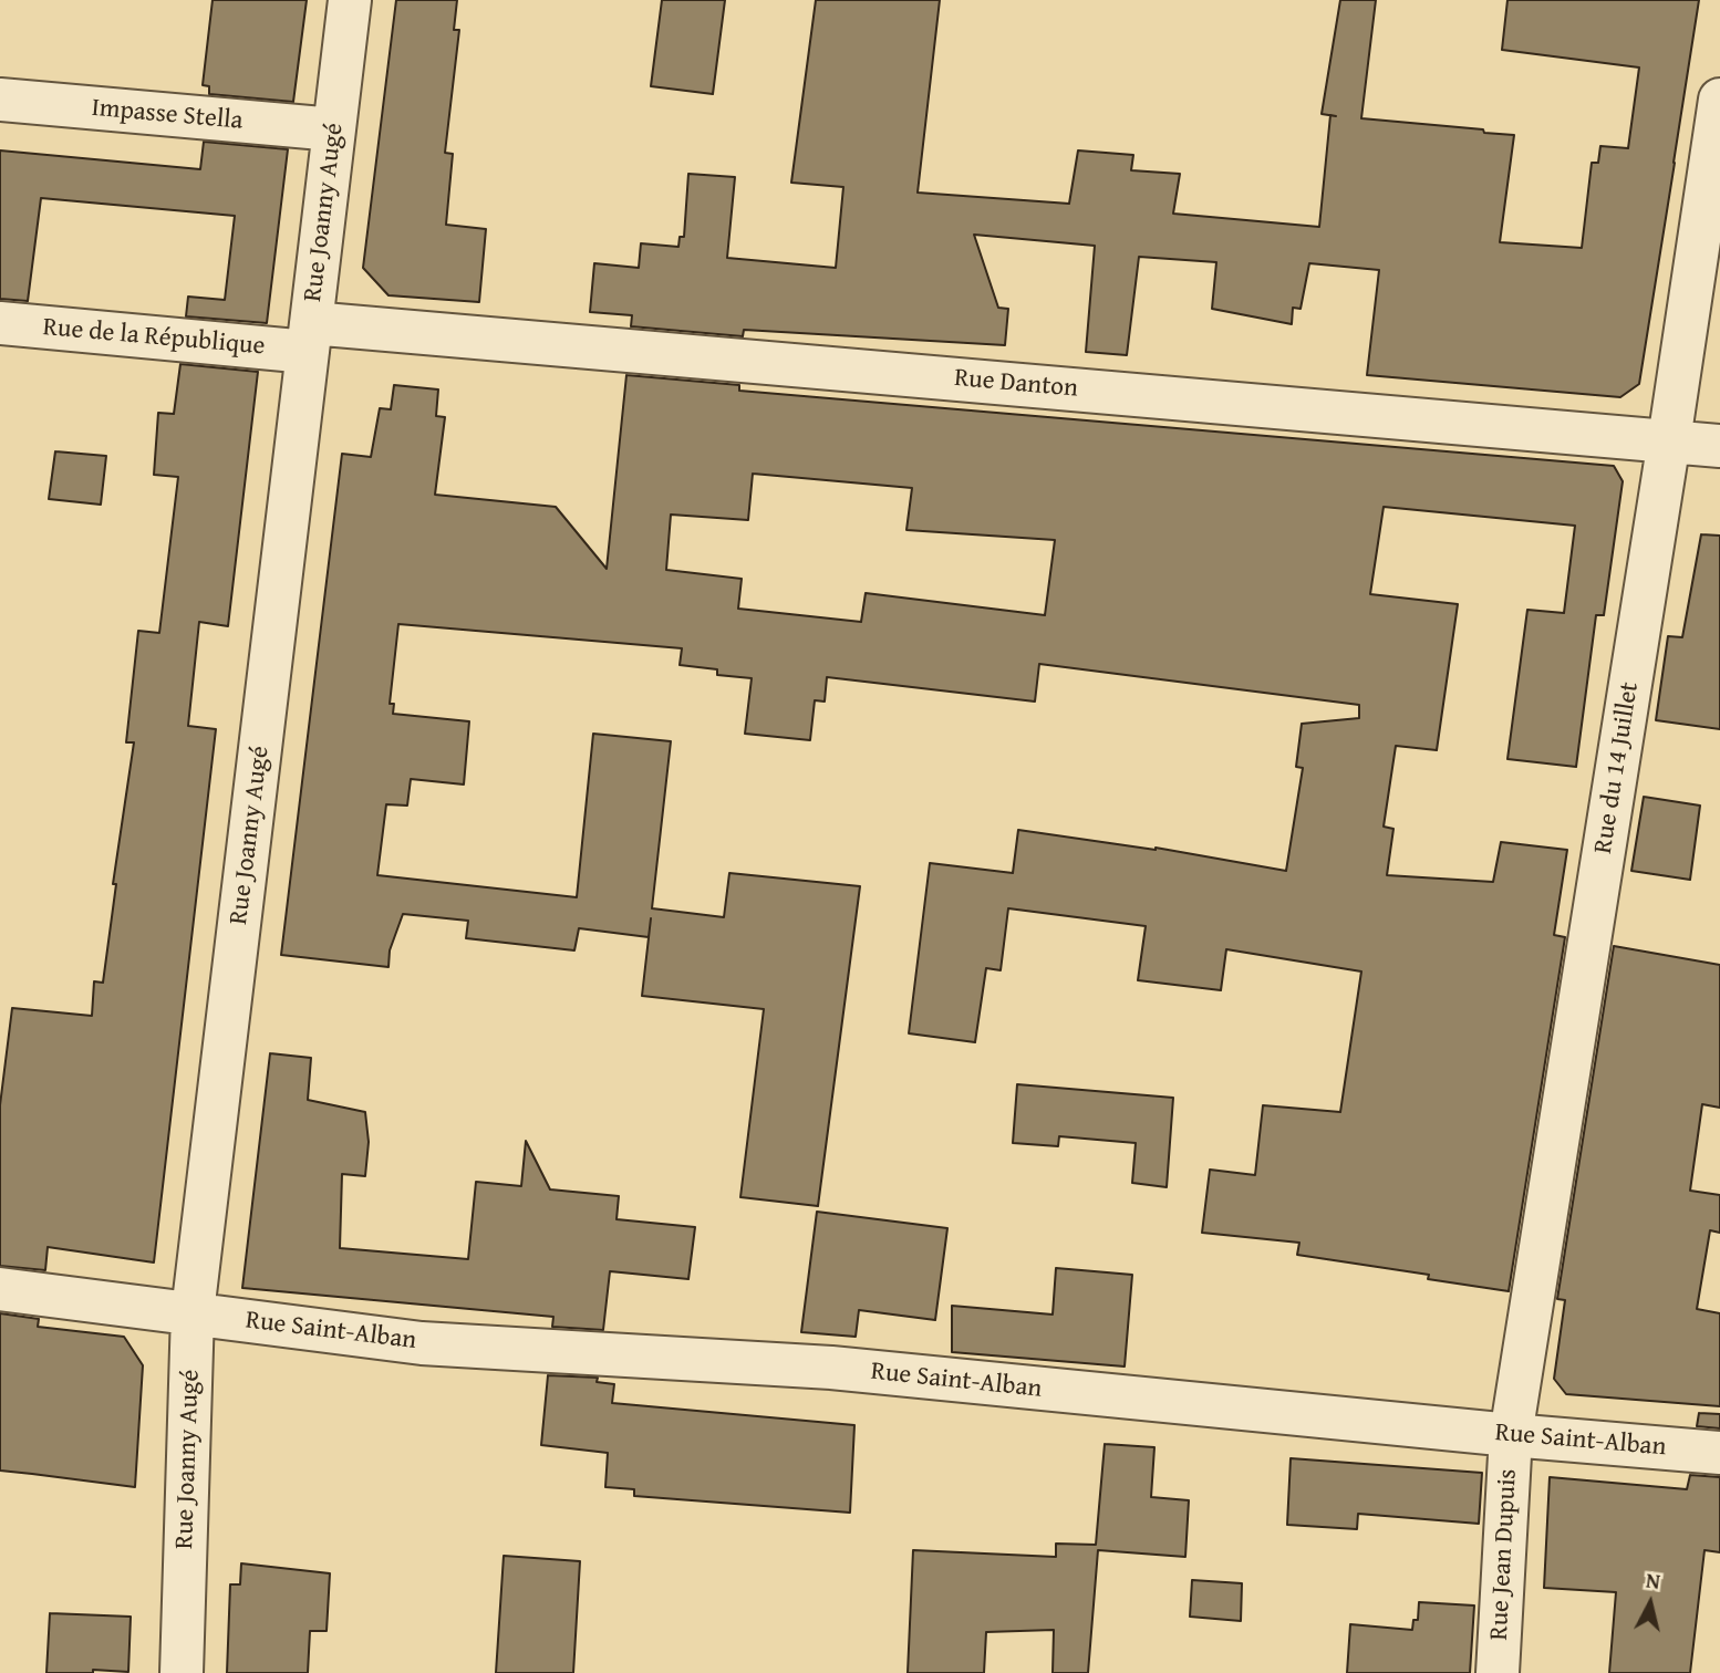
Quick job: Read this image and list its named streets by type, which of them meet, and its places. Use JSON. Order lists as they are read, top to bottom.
{
  "streets": {
    "street": [
      "Impasse Stella",
      "Rue Joanny Augé",
      "Rue de la République",
      "Rue Danton",
      "Rue du 14 Juillet",
      "Rue Saint-Alban",
      "Rue Jean Dupuis"
    ]
  },
  "crossings": [
    ["Impasse Stella", "Rue Joanny Augé"],
    ["Rue Joanny Augé", "Rue de la République"],
    ["Rue Joanny Augé", "Rue Danton"],
    ["Rue Joanny Augé", "Rue Saint-Alban"],
    ["Rue de la République", "Rue Danton"],
    ["Rue Danton", "Rue du 14 Juillet"],
    ["Rue du 14 Juillet", "Rue Saint-Alban"],
    ["Rue du 14 Juillet", "Rue Jean Dupuis"],
    ["Rue Saint-Alban", "Rue Jean Dupuis"]
  ],
  "north": "top"
}
